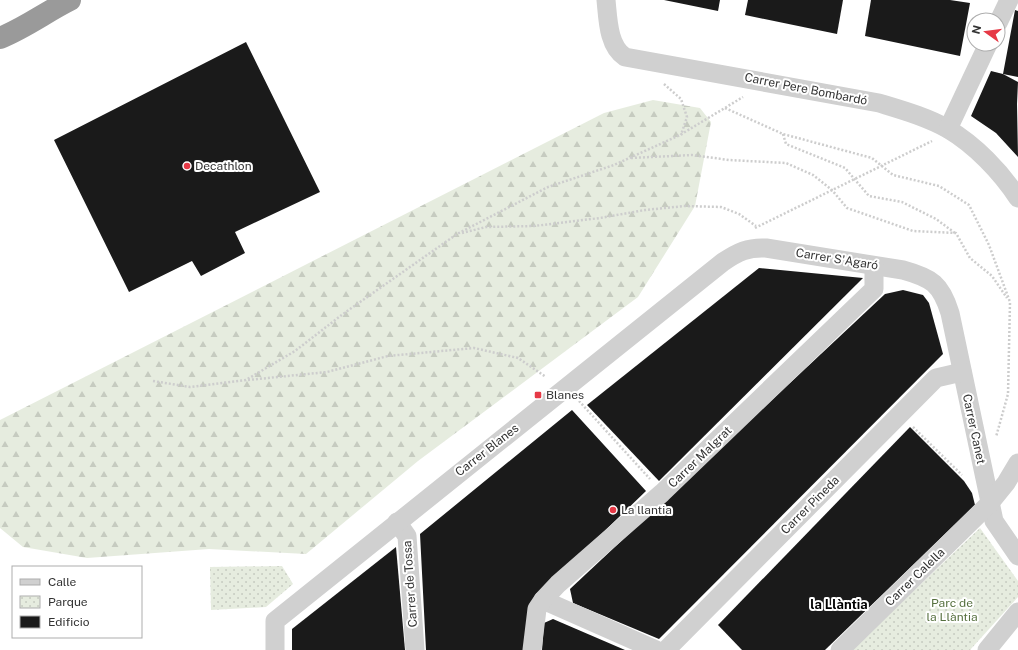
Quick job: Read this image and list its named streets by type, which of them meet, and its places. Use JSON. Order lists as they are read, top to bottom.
{
  "streets": {
    "street": [
      "Carrer Pere Bombardó",
      "Carrer S'Agaró",
      "Carrer Canet",
      "Carrer Blanes",
      "Carrer Malgrat",
      "Carrer Pineda",
      "Carrer Calella",
      "Carrer de Tossa"
    ]
  },
  "crossings": [
    ["Carrer S'Agaró", "Carrer Canet"],
    ["Carrer S'Agaró", "Carrer Blanes"],
    ["Carrer S'Agaró", "Carrer Malgrat"],
    ["Carrer Canet", "Carrer Pineda"],
    ["Carrer Canet", "Carrer Calella"],
    ["Carrer Blanes", "Carrer de Tossa"]
  ],
  "districts": ["la Llàntia"],
  "parks": ["Parc de la Llàntia"],
  "places": {
    "other": ["Decathlon", "La llantia"],
    "transit": ["Blanes"]
  },
  "legend": ["Calle", "Parque", "Edificio"],
  "north": "left"
}
